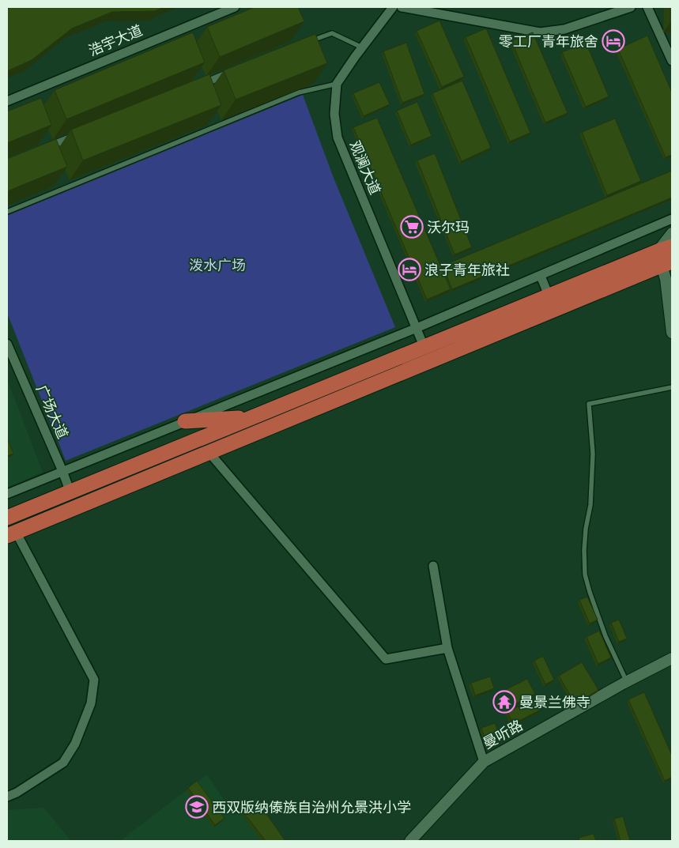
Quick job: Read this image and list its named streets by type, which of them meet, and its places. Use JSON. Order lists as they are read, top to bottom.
{
  "streets": {
    "street": [
      "浩宇大道",
      "观澜大道",
      "广场大道",
      "曼听路"
    ]
  },
  "parks": ["泼水广场"],
  "places": {
    "hotel": ["零工厂青年旅舍", "浪子青年旅社"],
    "supermarket": ["沃尔玛"],
    "temple": ["曼景兰佛寺"],
    "school or university": ["西双版纳傣族自治州允景洪小学"]
  }
}
